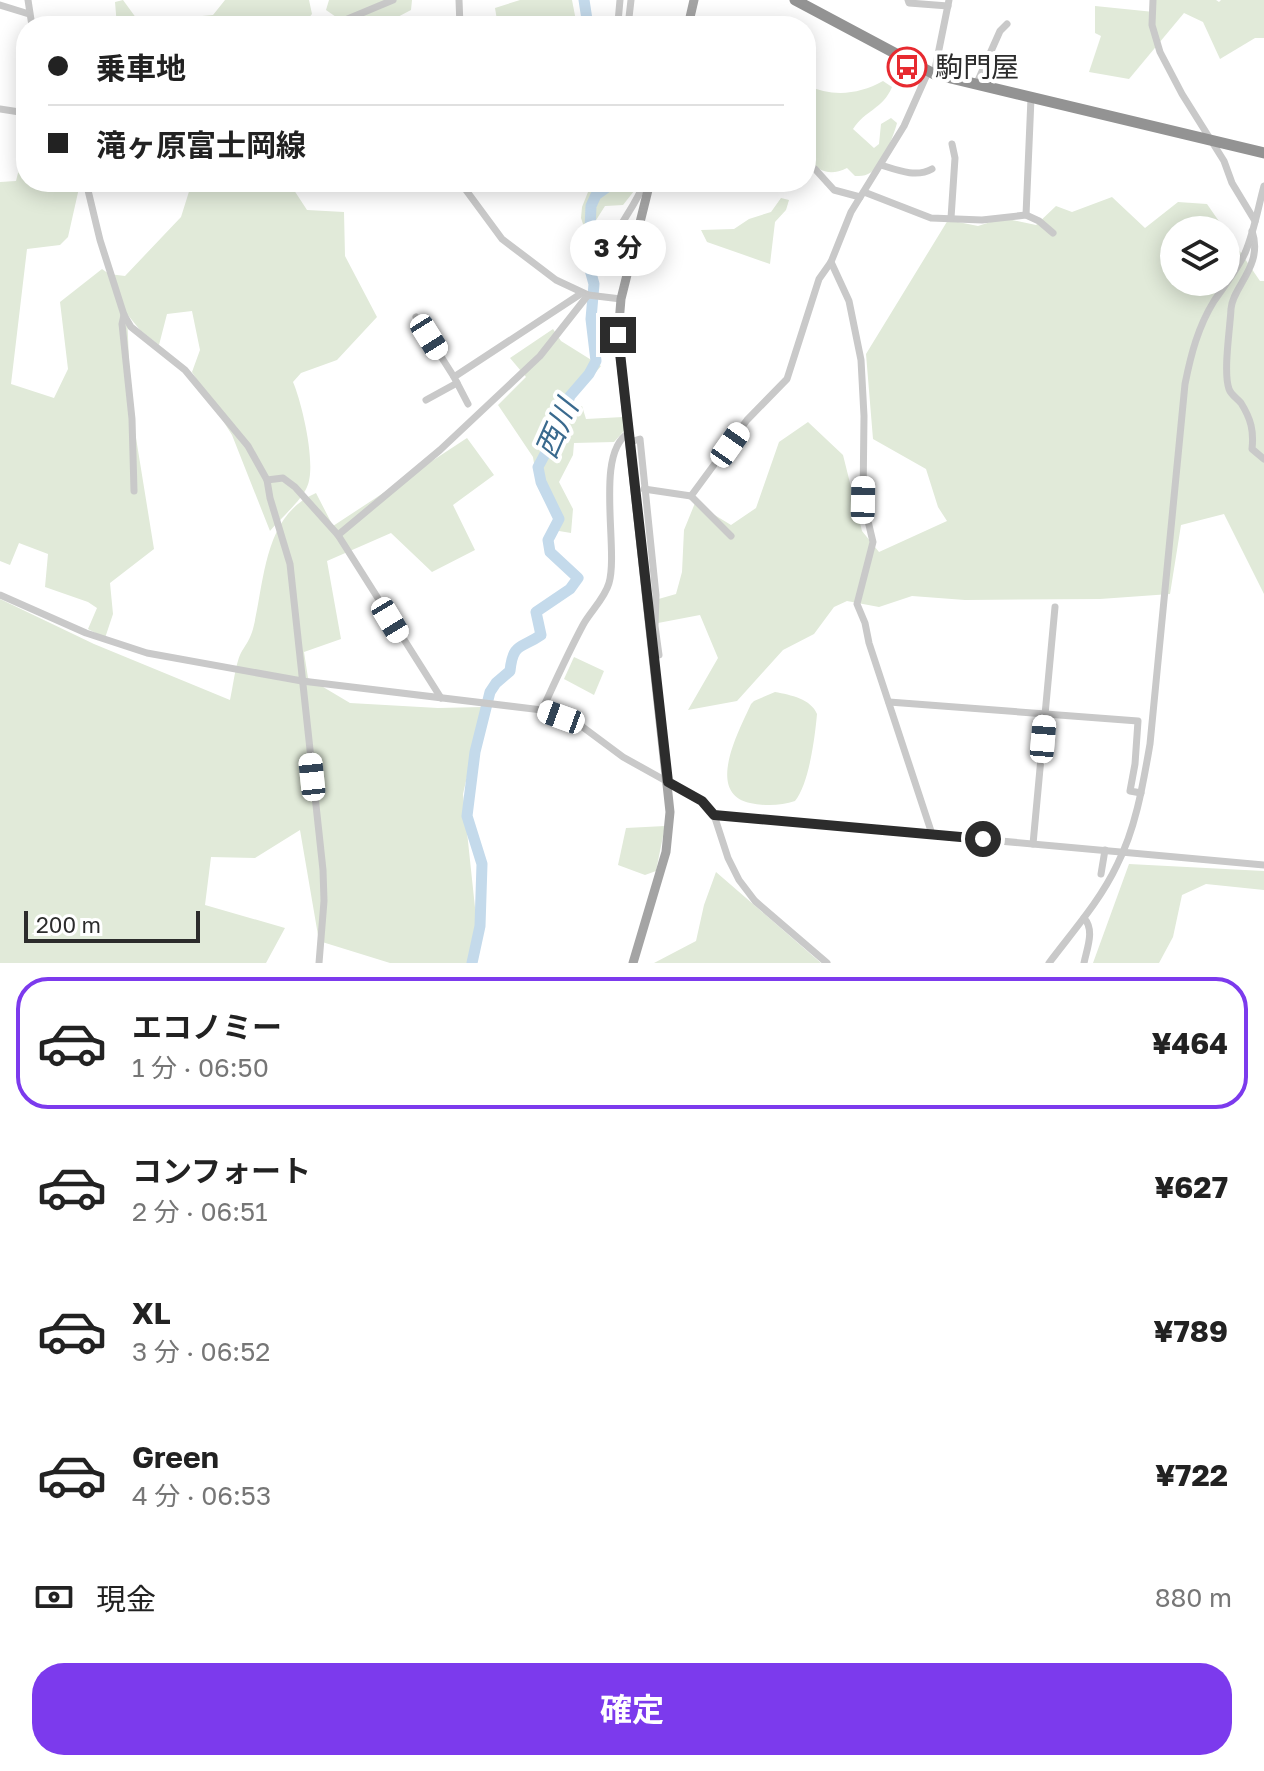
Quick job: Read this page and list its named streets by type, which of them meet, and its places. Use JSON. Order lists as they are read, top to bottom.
{
  "water": ["西川"],
  "places": {
    "bus stop": ["駒門屋"]
  },
  "scale_bar": "200 m",
  "page": {
    "banner": ["乗車地", "滝ヶ原富士岡線"],
    "bubble": "3 分",
    "scale": "200 m",
    "list": [
      {
        "name": "エコノミー",
        "note": "1 分 · 06:50",
        "value": "¥464"
      },
      {
        "name": "コンフォート",
        "note": "2 分 · 06:51",
        "value": "¥627"
      },
      {
        "name": "XL",
        "note": "3 分 · 06:52",
        "value": "¥789"
      },
      {
        "name": "Green",
        "note": "4 分 · 06:53",
        "value": "¥722"
      }
    ],
    "pay": ["現金", "880 m"],
    "buttons": "確定"
  }
}
